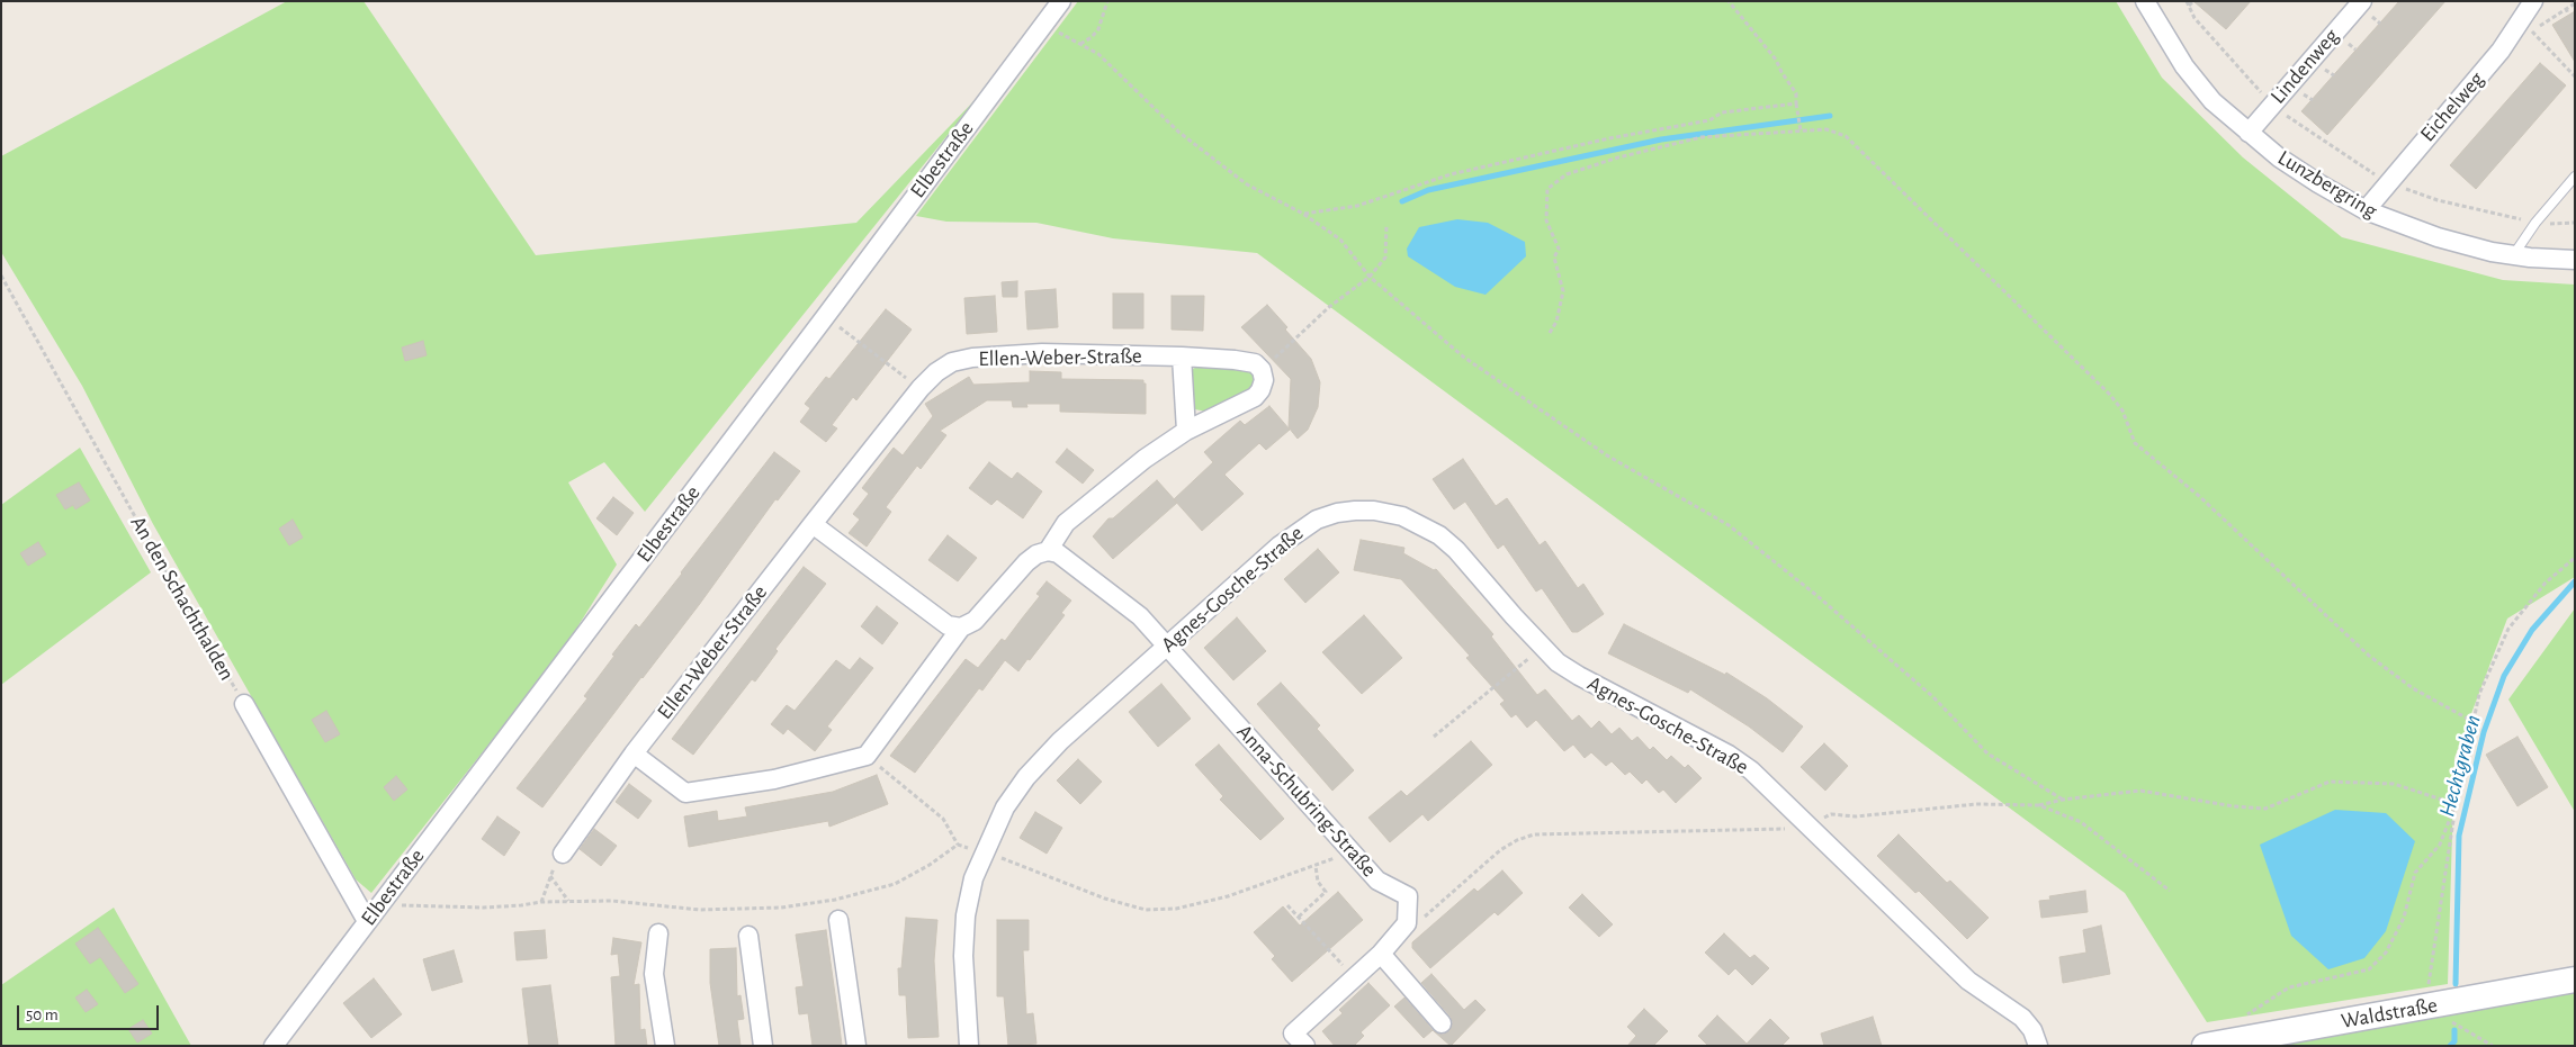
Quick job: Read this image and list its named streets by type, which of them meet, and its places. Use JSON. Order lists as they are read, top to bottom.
{
  "streets": {
    "main road": ["Waldstraße"],
    "street": [
      "Lindenweg",
      "Eichelweg",
      "Elbestraße",
      "Lunzbergring",
      "Ellen-Weber-Straße",
      "Agnes-Gosche-Straße",
      "An den Schachthalden",
      "Anna-Schubring-Straße"
    ]
  },
  "crossings": [
    ["Lindenweg", "Lunzbergring"],
    ["Eichelweg", "Lunzbergring"],
    ["Elbestraße", "An den Schachthalden"],
    ["Agnes-Gosche-Straße", "Anna-Schubring-Straße"]
  ],
  "water": ["Hechtgraben"],
  "scale_bar": "50 m"
}
